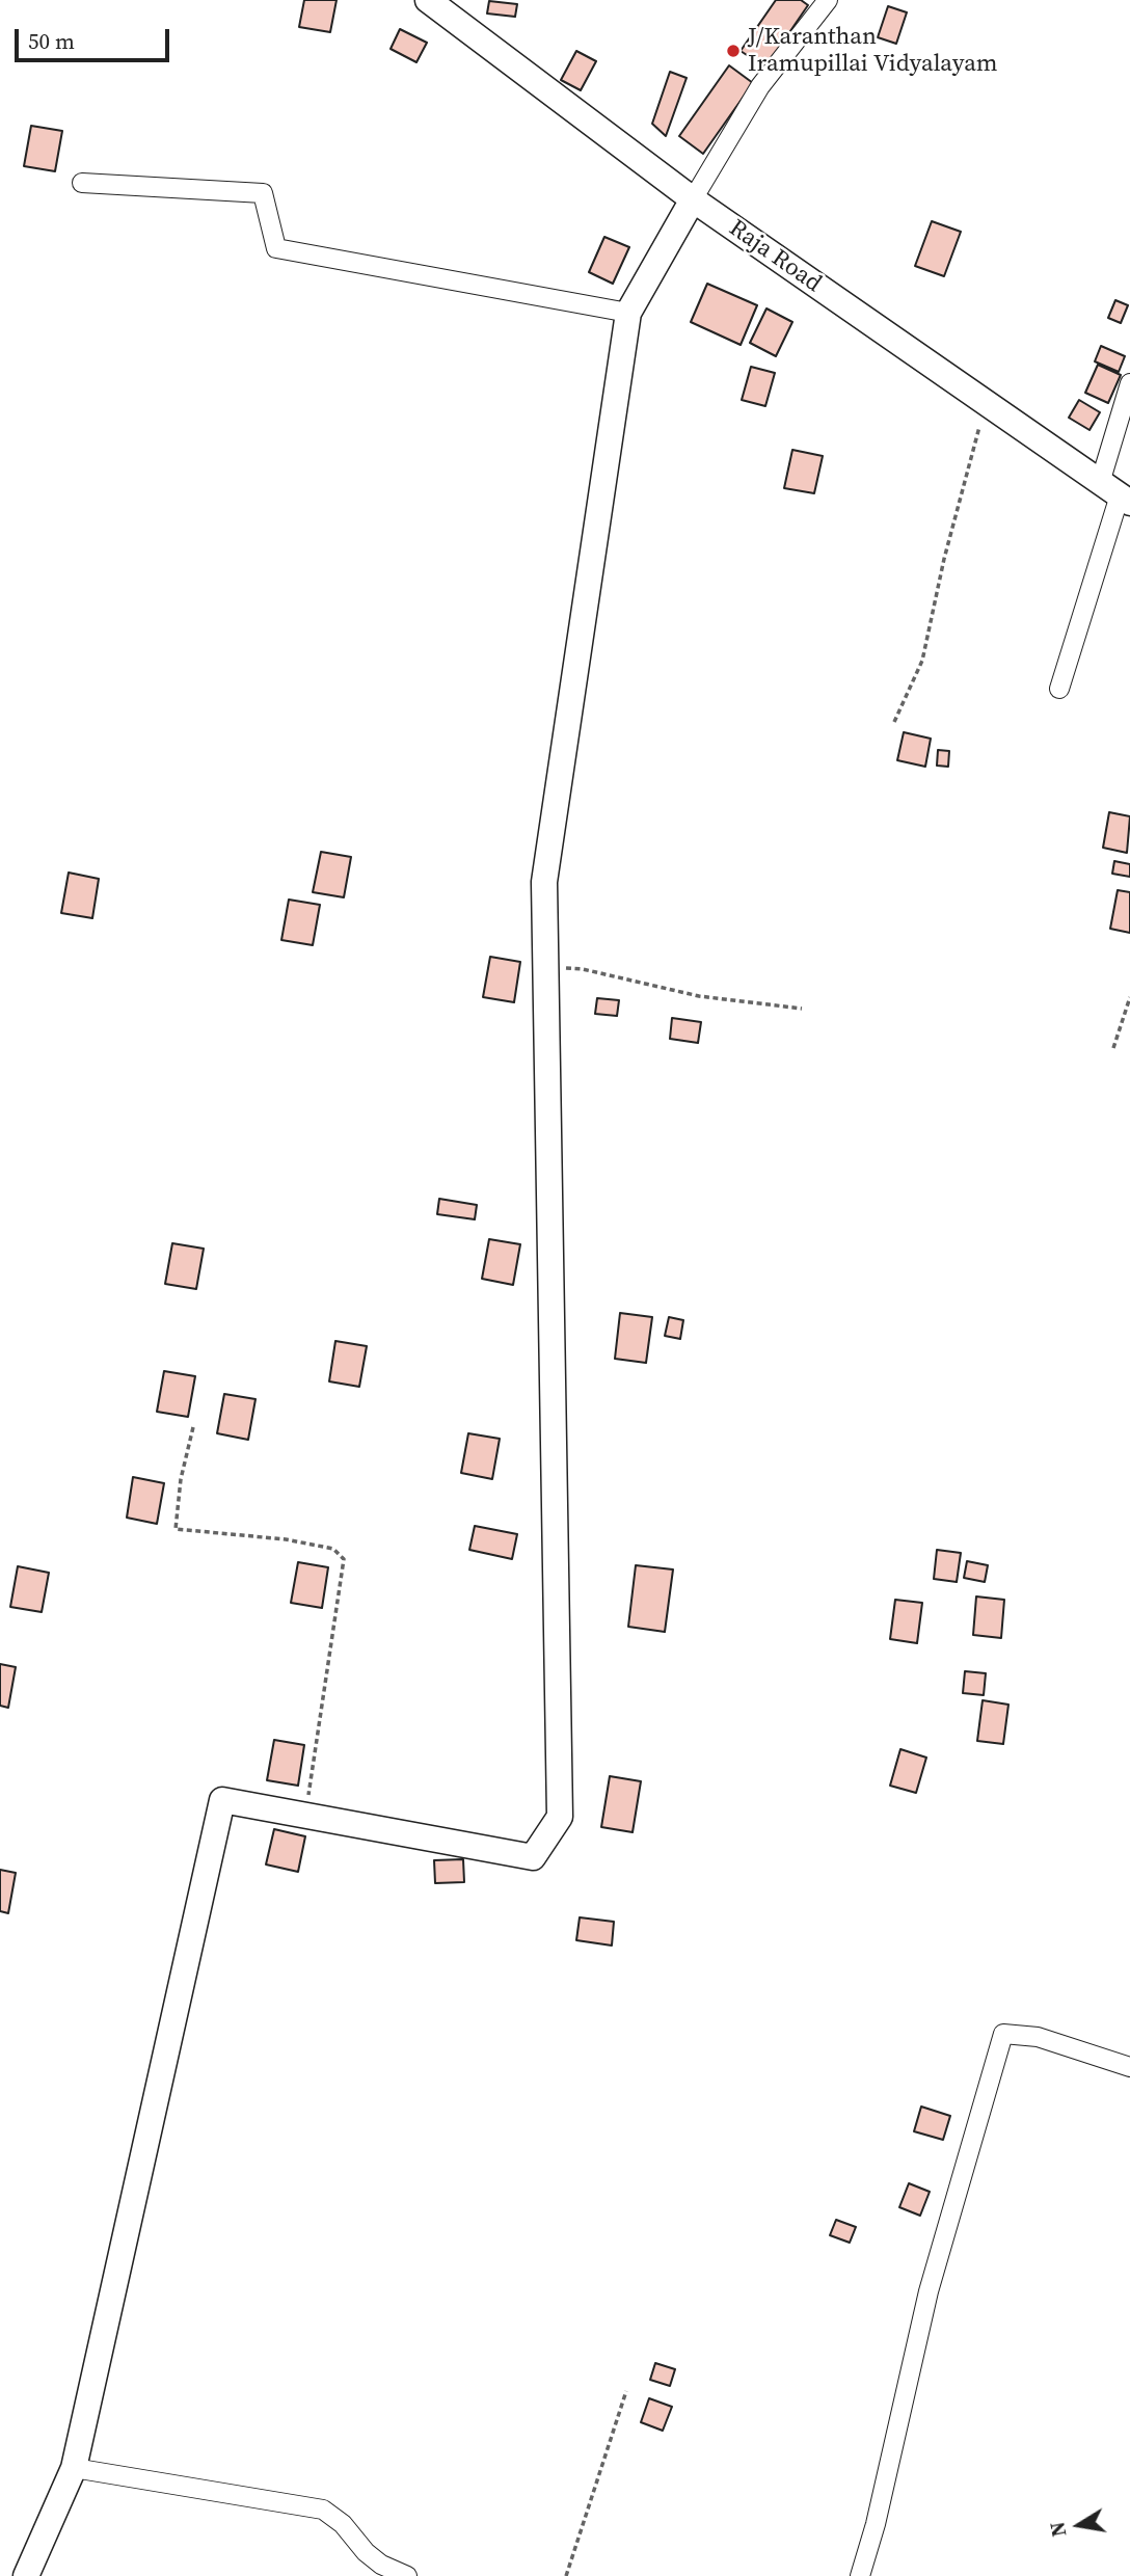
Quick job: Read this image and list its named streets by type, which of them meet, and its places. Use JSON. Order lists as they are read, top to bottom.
{
  "streets": {
    "street": ["Raja Road"]
  },
  "places": ["J/Karanthan Iramupillai Vidyalayam"],
  "scale_bar": "50 m",
  "north": "left"
}
